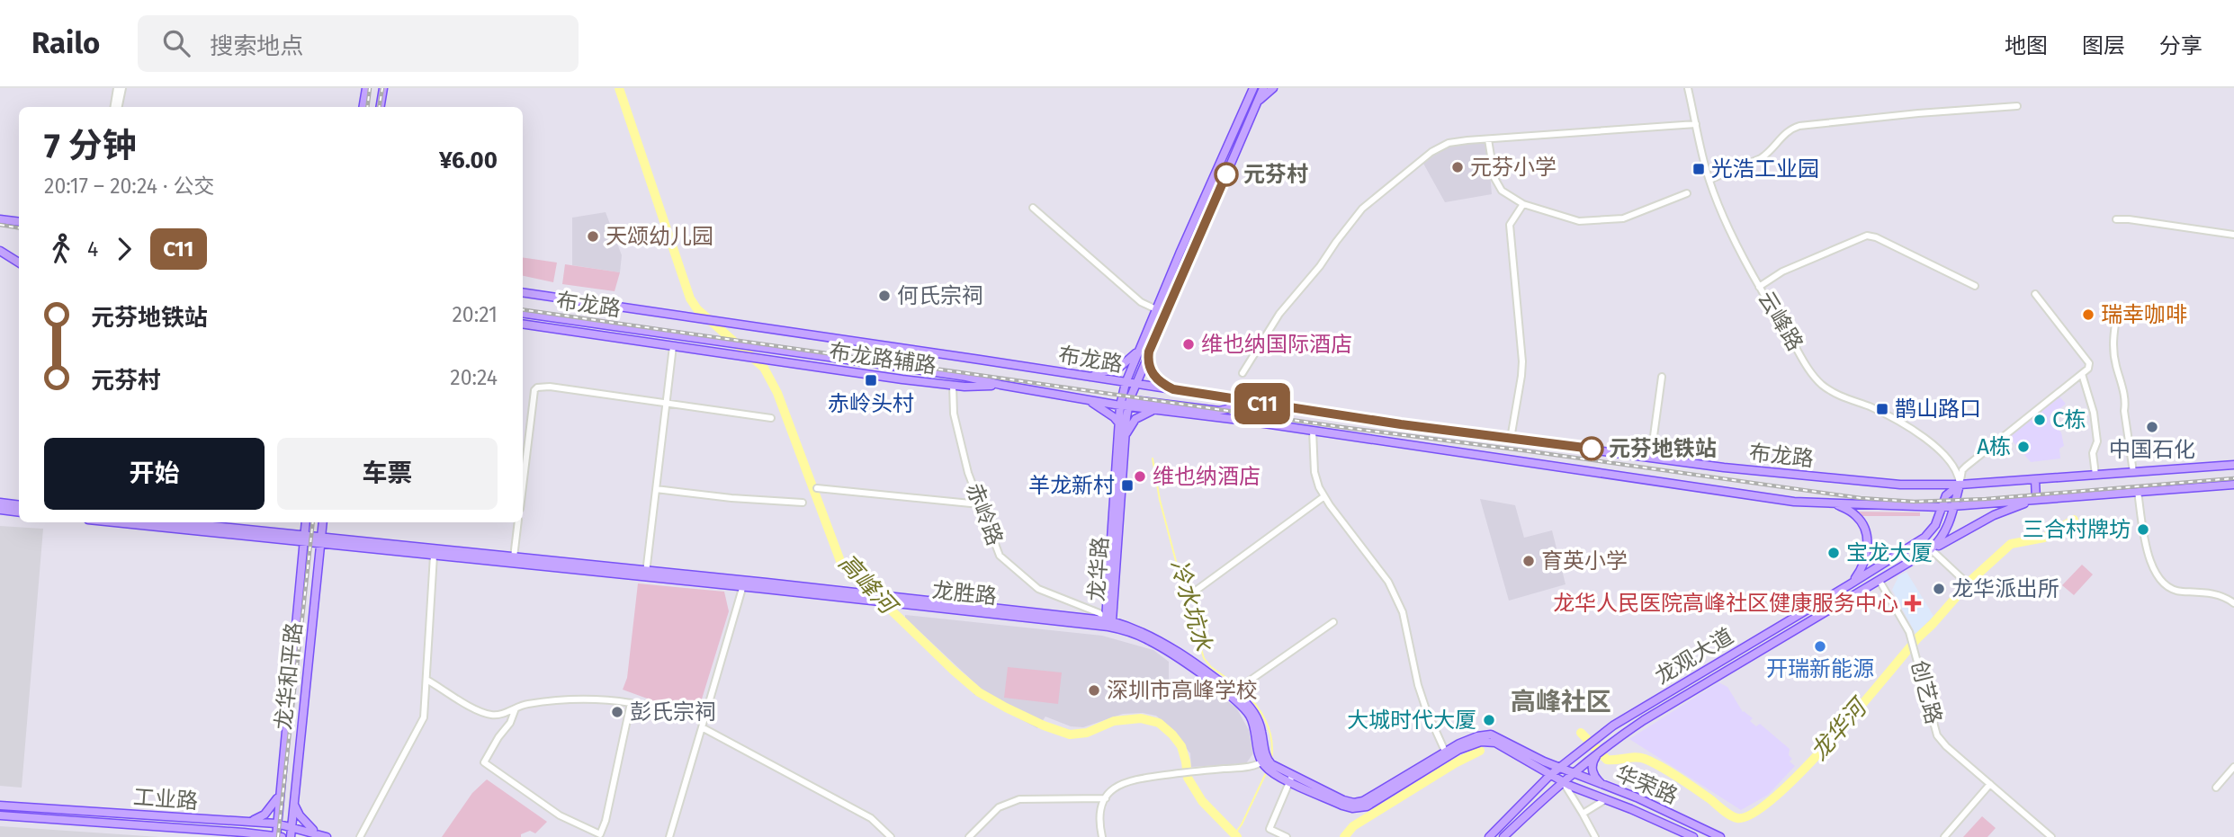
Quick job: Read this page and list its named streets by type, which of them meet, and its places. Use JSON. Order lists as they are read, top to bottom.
{
  "streets": {
    "main road": [
      "布龙路",
      "布龙路辅路",
      "龙华路",
      "龙胜路",
      "龙观大道",
      "龙华和平路",
      "华荣路",
      "工业路"
    ],
    "street": ["云峰路", "赤岭路", "创艺路"]
  },
  "crossings": [
    ["布龙路", "云峰路"],
    ["布龙路", "布龙路辅路"],
    ["布龙路", "龙华路"],
    ["布龙路", "龙观大道"],
    ["云峰路", "龙观大道"],
    ["布龙路辅路", "赤岭路"],
    ["赤岭路", "龙华路"],
    ["赤岭路", "龙胜路"],
    ["龙华路", "龙胜路"],
    ["龙胜路", "龙华和平路"],
    ["龙观大道", "创艺路"],
    ["龙观大道", "华荣路"],
    ["龙华和平路", "工业路"]
  ],
  "districts": ["高峰社区"],
  "water": ["高峰河", "冷水坑水", "龙华河"],
  "places": {
    "other": [
      "元芬小学",
      "元芬村",
      "天颂幼儿园",
      "何氏宗祠",
      "瑞幸咖啡",
      "维也纳国际酒店",
      "C栋",
      "中国石化",
      "A栋",
      "元芬地铁站",
      "维也纳酒店",
      "三合村牌坊",
      "宝龙大厦",
      "育英小学",
      "龙华派出所",
      "开瑞新能源",
      "深圳市高峰学校",
      "彭氏宗祠",
      "大城时代大厦"
    ],
    "transit": [
      "光浩工业园",
      "赤岭头村",
      "鹊山路口",
      "羊龙新村"
    ],
    "health": ["龙华人民医院高峰社区健康服务中心"]
  },
  "lines": ["bus line C11"],
  "page": {
    "header": "Railo",
    "search": "搜索地点",
    "nav": ["地图", "图层", "分享"],
    "on_map": "C11",
    "heading": ["7 分钟", "20:17 – 20:24 · 公交", "¥6.00"],
    "legs": ["4", "C11"],
    "list": [
      {
        "name": "元芬地铁站",
        "value": "20:21"
      },
      {
        "name": "元芬村",
        "value": "20:24"
      }
    ],
    "buttons": ["开始", "车票"]
  }
}
